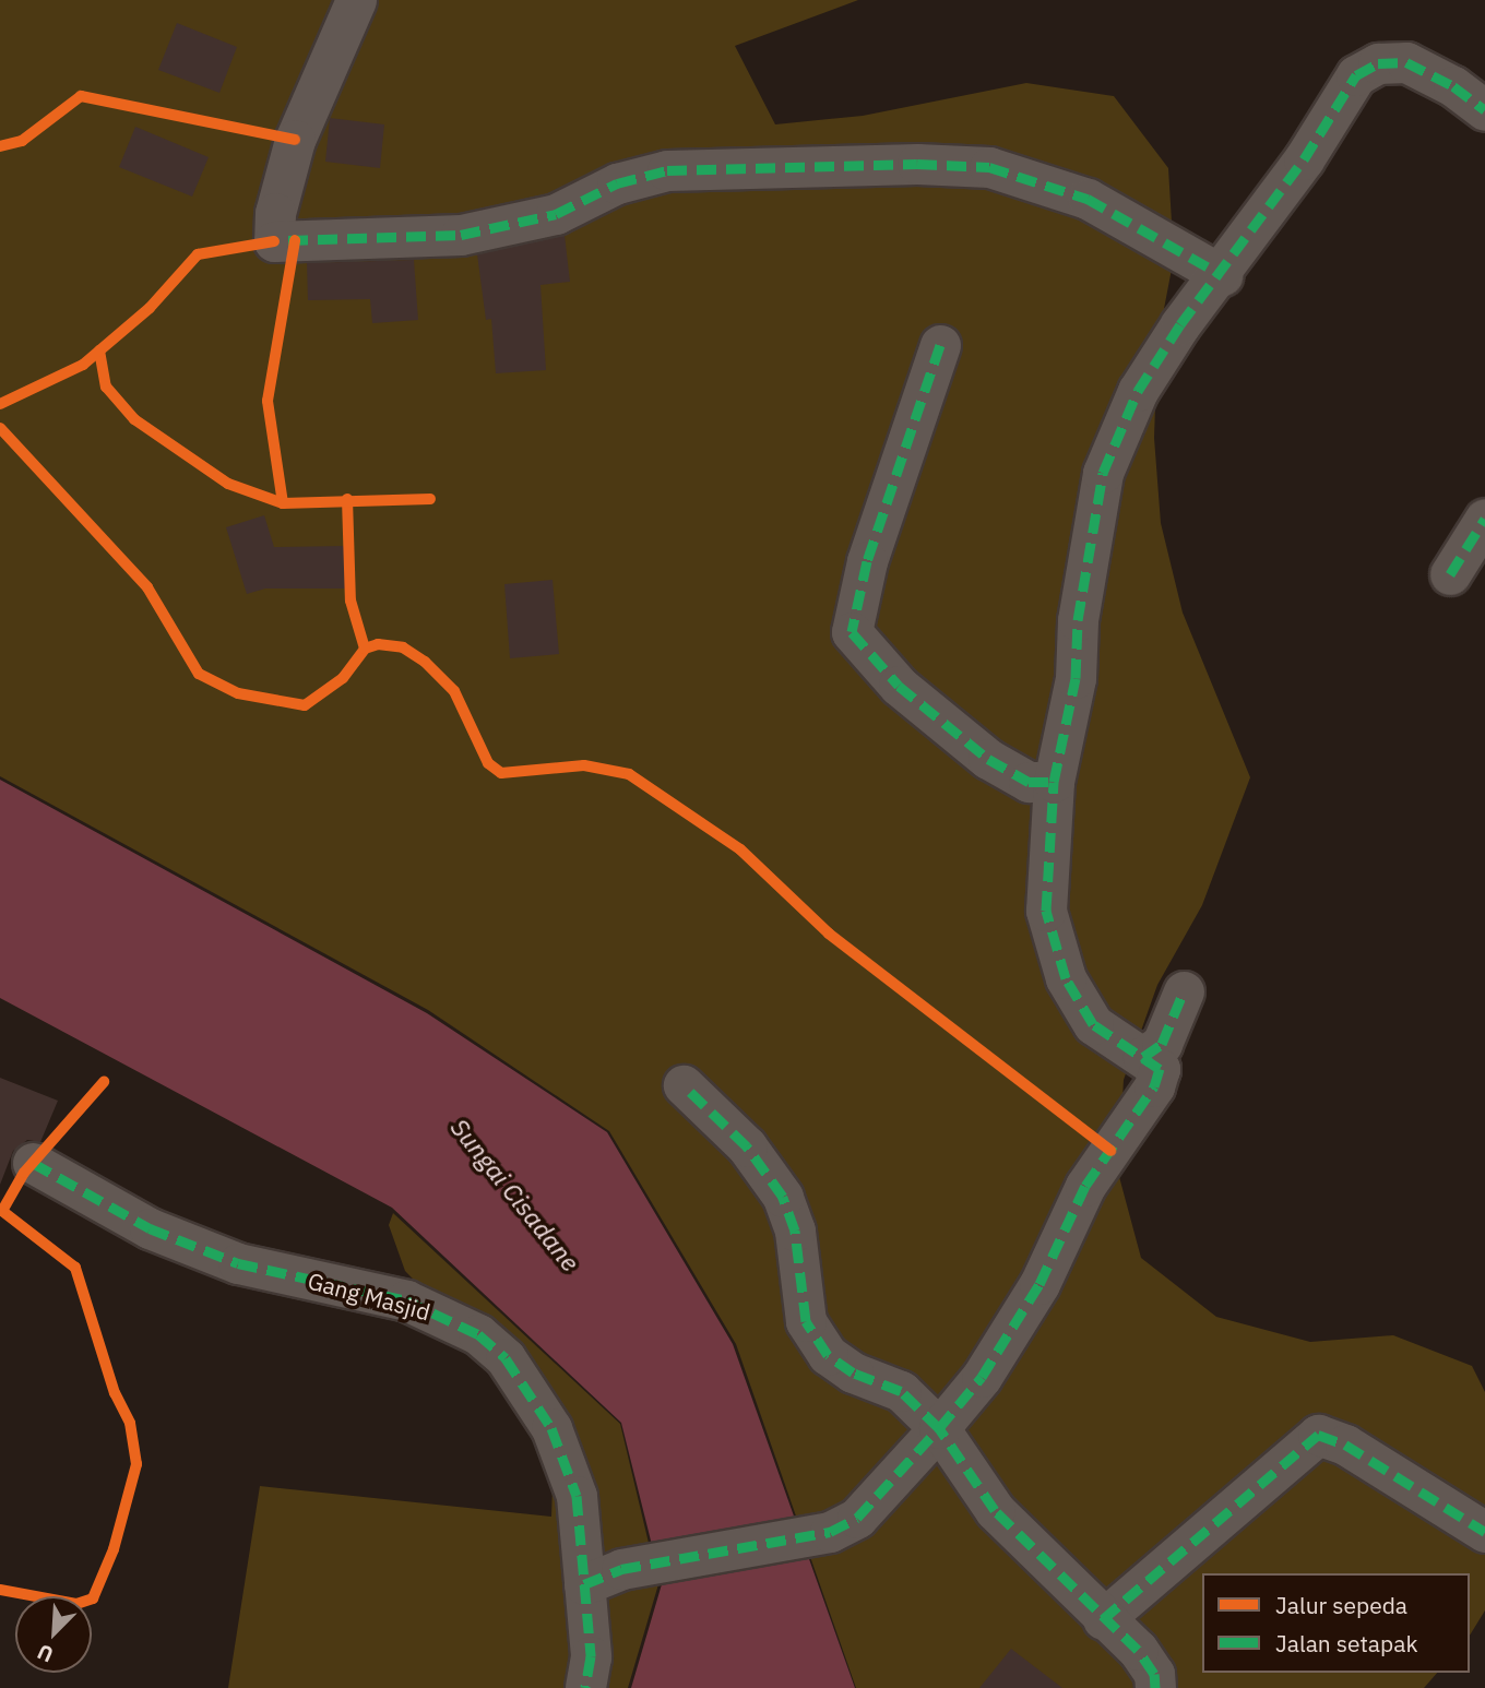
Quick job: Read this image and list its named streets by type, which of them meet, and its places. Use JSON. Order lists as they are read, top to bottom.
{
  "streets": {
    "street": ["Gang Masjid"]
  },
  "water": ["Sungai Cisadane"],
  "legend": ["Jalur sepeda", "Jalan setapak"],
  "north": "bottom left"
}
